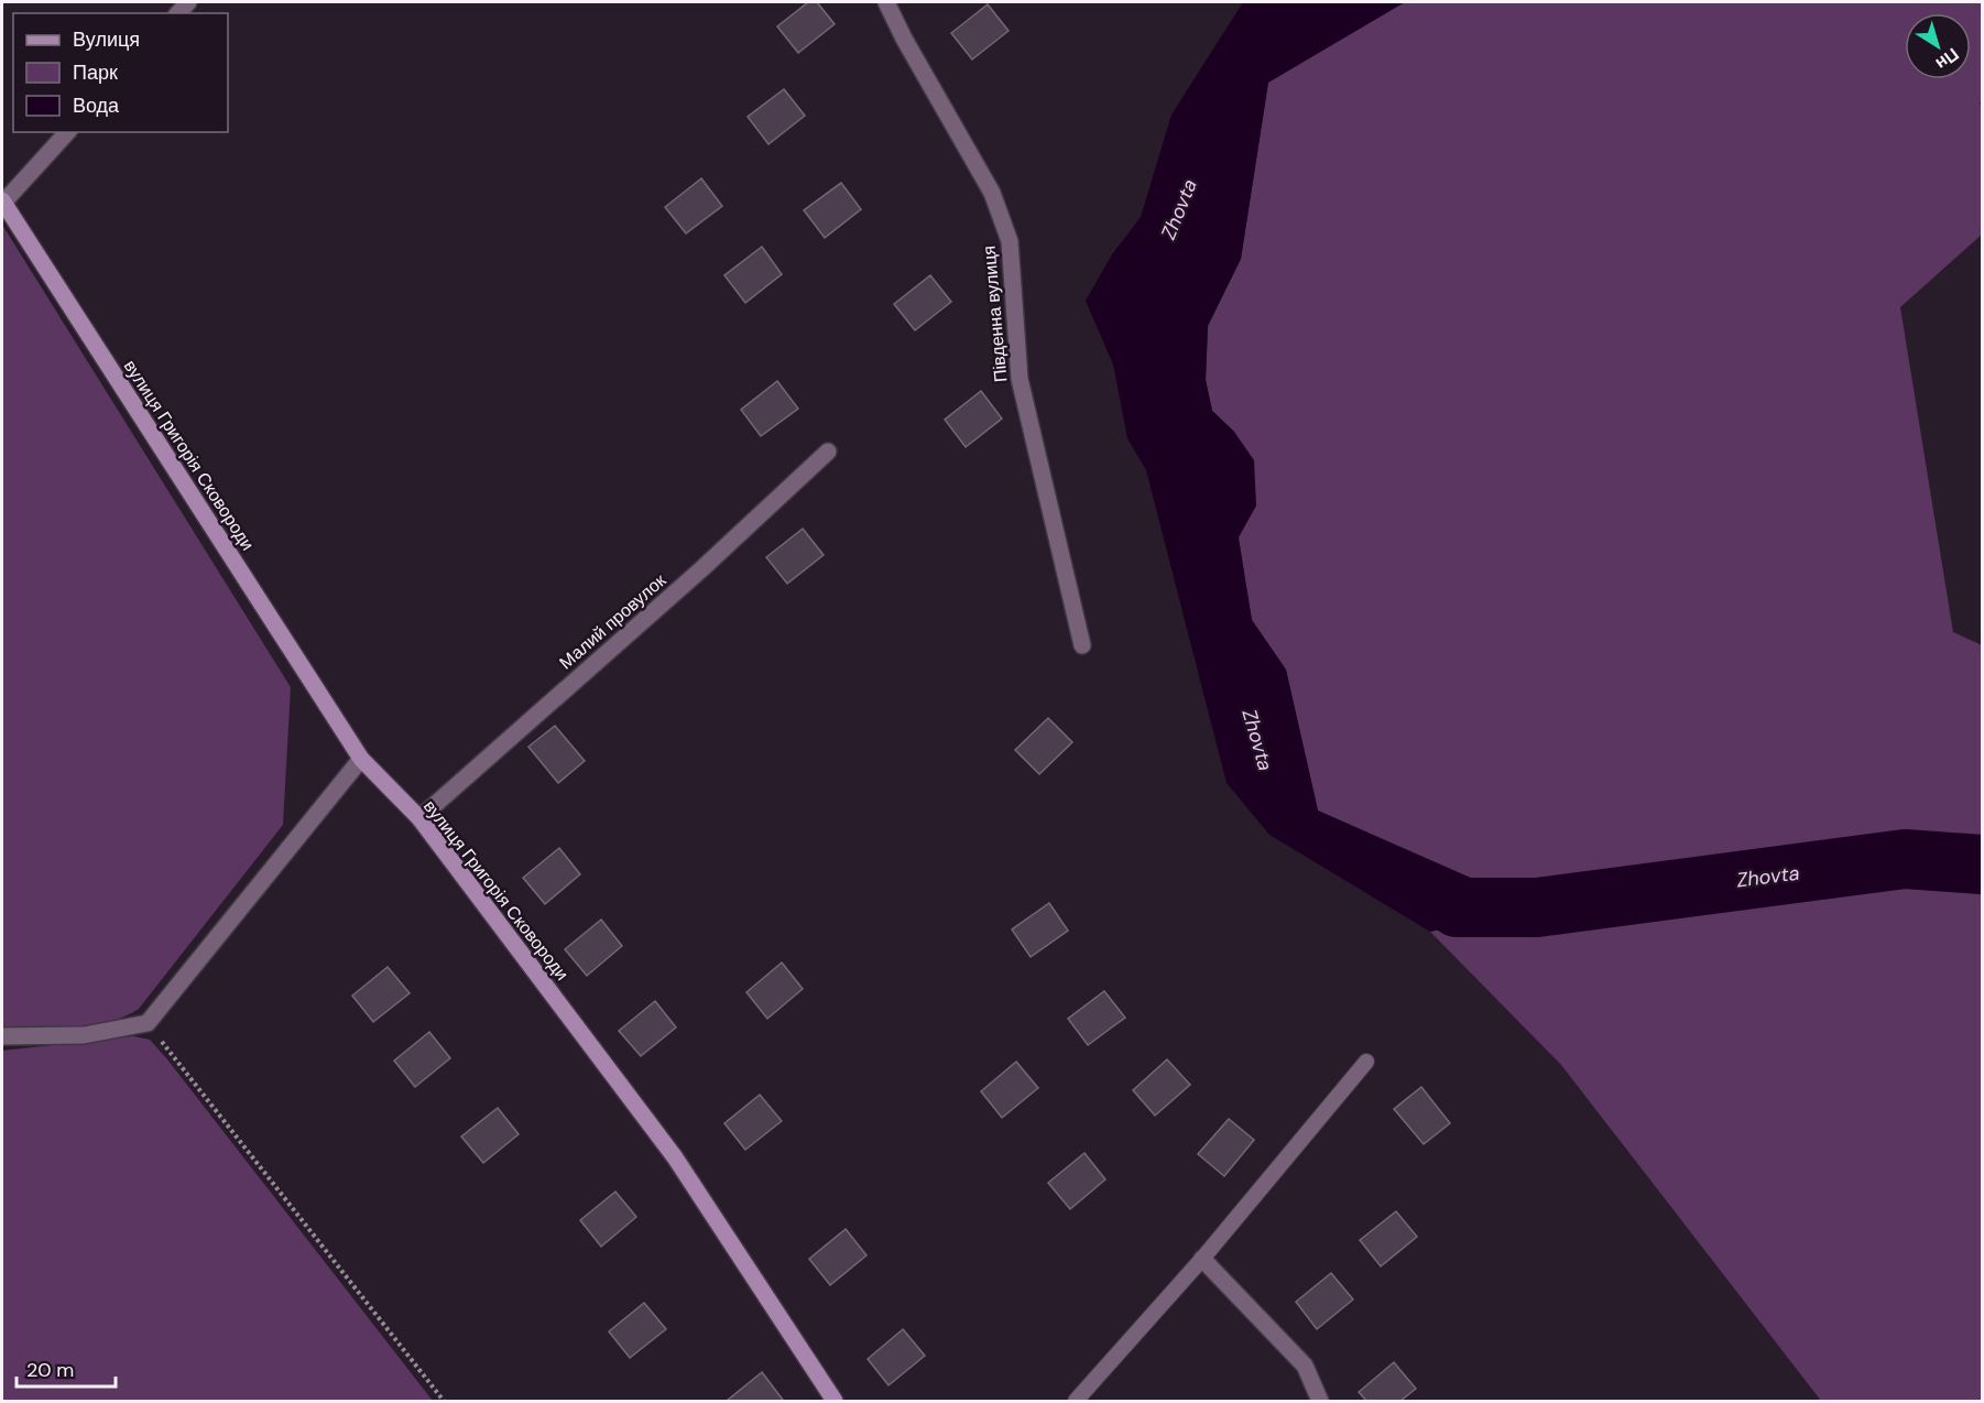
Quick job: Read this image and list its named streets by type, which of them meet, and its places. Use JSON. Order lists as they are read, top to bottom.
{
  "streets": {
    "street": ["Південна вулиця", "вулиця Григорія Сковороди", "Малий провулок"]
  },
  "crossings": [
    ["вулиця Григорія Сковороди", "Малий провулок"]
  ],
  "water": ["Zhovta"],
  "legend": ["Вулиця", "Парк", "Вода"],
  "scale_bar": "20 m",
  "north": "bottom right"
}
